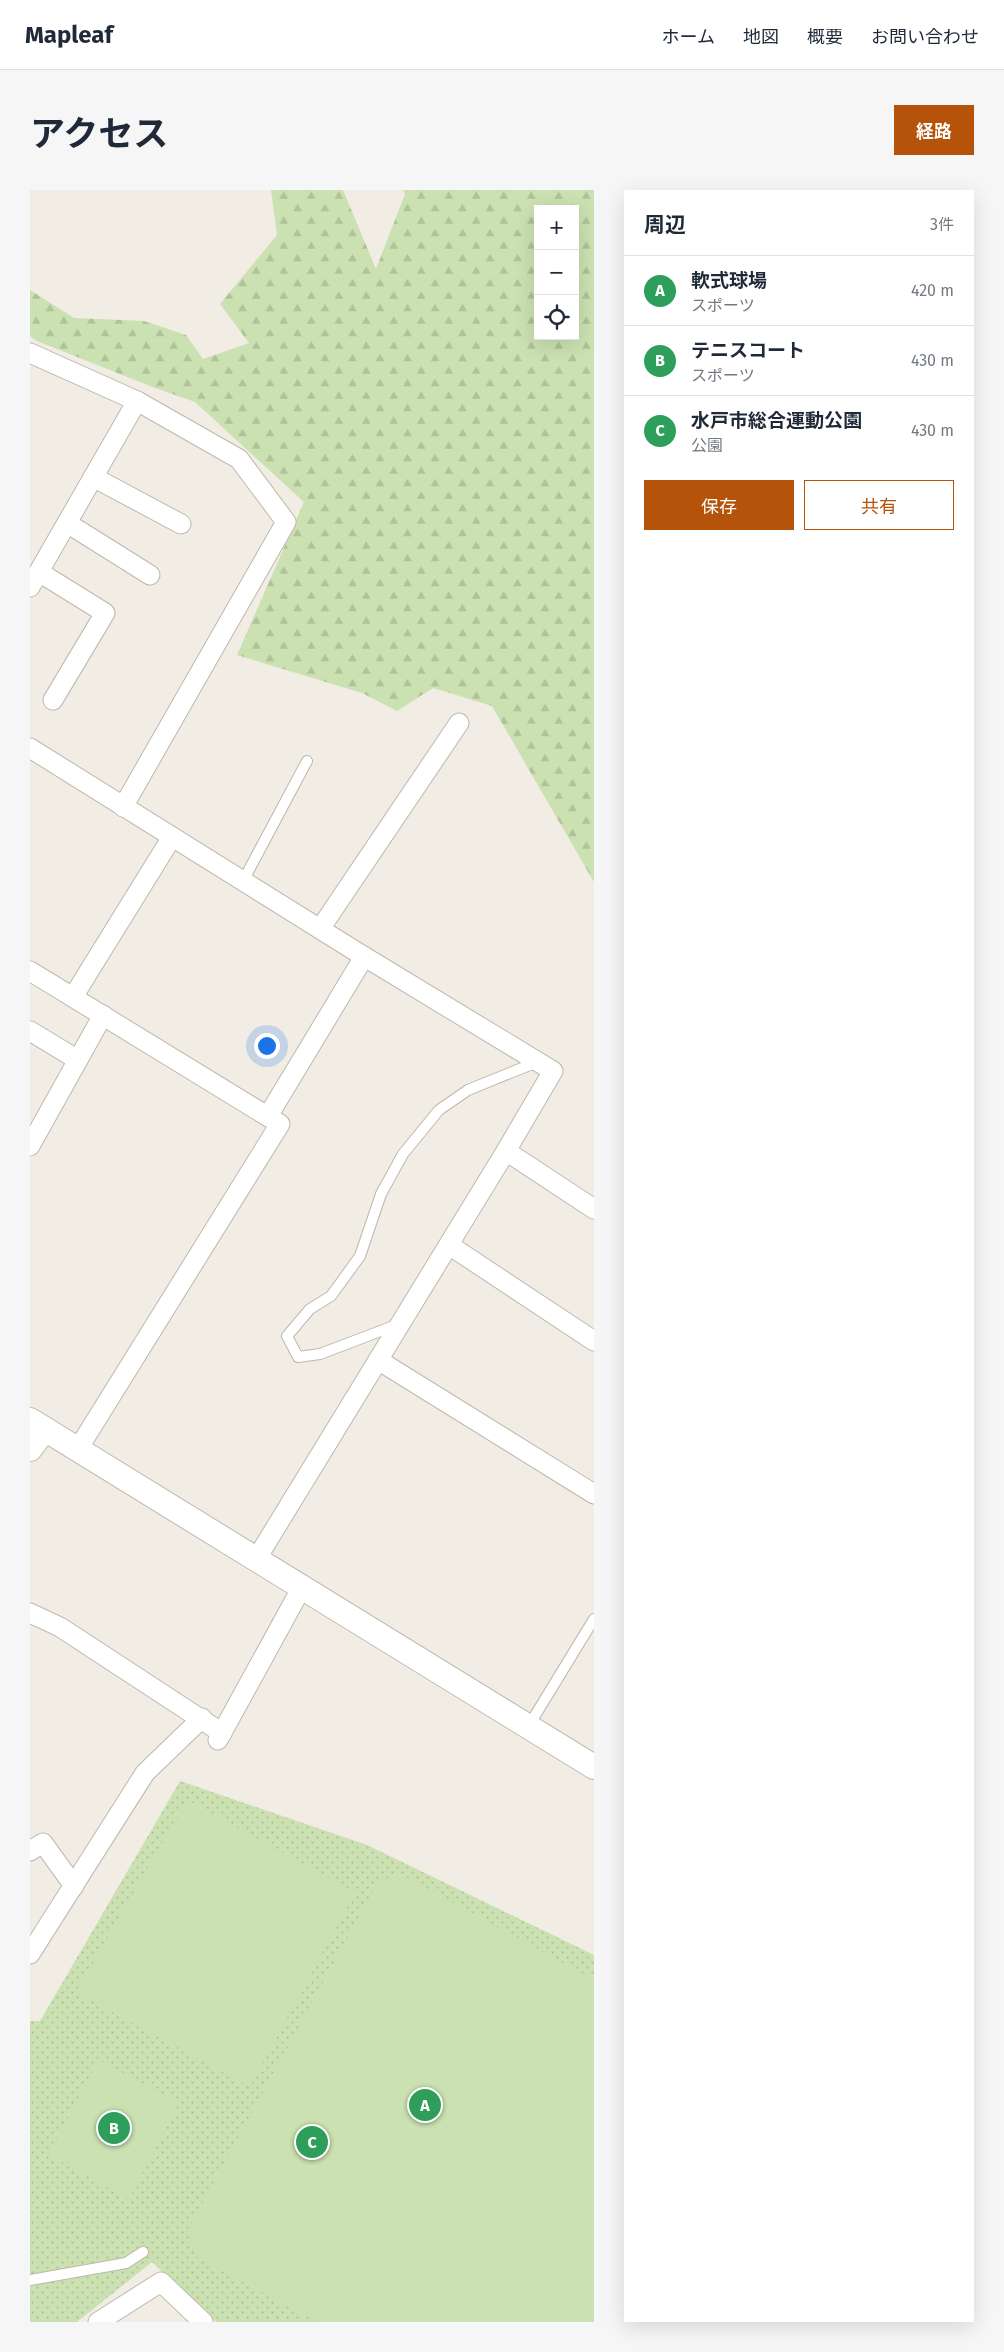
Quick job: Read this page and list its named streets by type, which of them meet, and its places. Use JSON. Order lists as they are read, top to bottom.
{
  "page": {
    "header": "Mapleaf",
    "nav": [
      "ホーム",
      "地図",
      "概要",
      "お問い合わせ"
    ],
    "title": "アクセス",
    "buttons": [
      "経路",
      ["保存", "共有"]
    ],
    "heading": ["周辺", "3件"],
    "map_buttons": ["+", "−"],
    "list": [
      {
        "mark": "A",
        "name": "軟式球場",
        "note": "スポーツ",
        "value": "420 m"
      },
      {
        "mark": "B",
        "name": "テニスコート",
        "note": "スポーツ",
        "value": "430 m"
      },
      {
        "mark": "C",
        "name": "水戸市総合運動公園",
        "note": "公園",
        "value": "430 m"
      }
    ],
    "pins": ["A", "B", "C"]
  }
}
